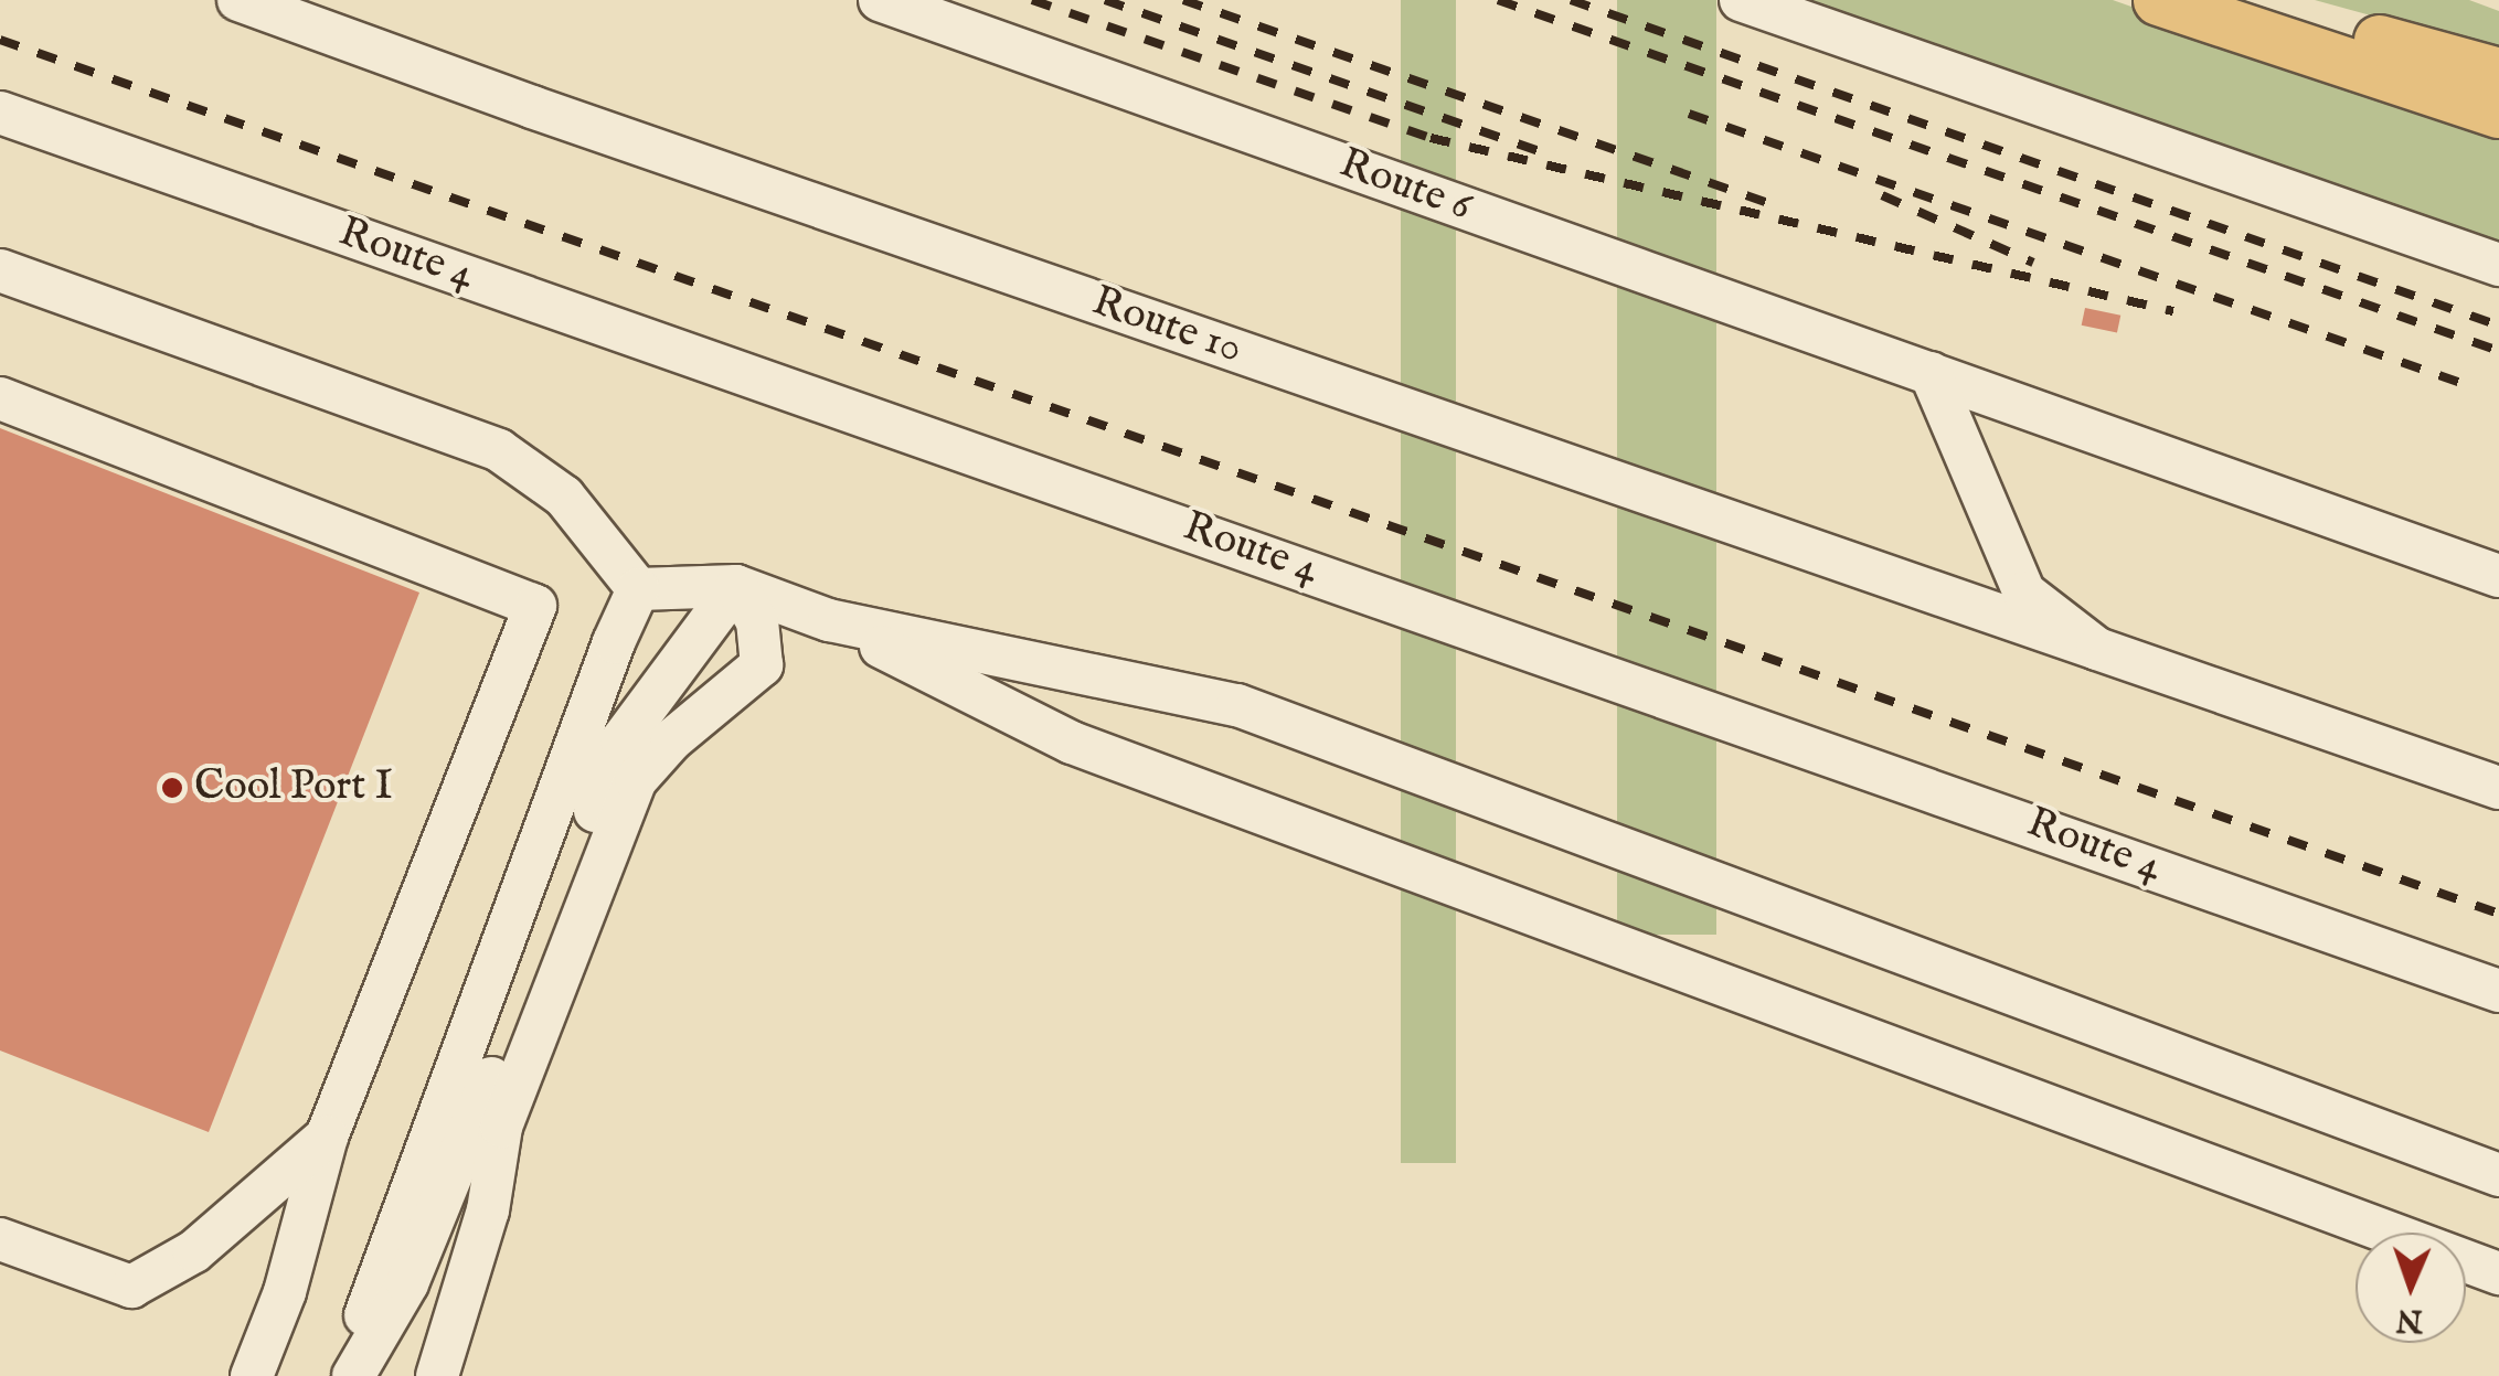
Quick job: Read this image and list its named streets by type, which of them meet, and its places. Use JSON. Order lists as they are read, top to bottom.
{
  "streets": {
    "lane": ["Route 6", "Route 4", "Route 10"]
  },
  "places": ["Cool Port I"],
  "north": "bottom"
}
